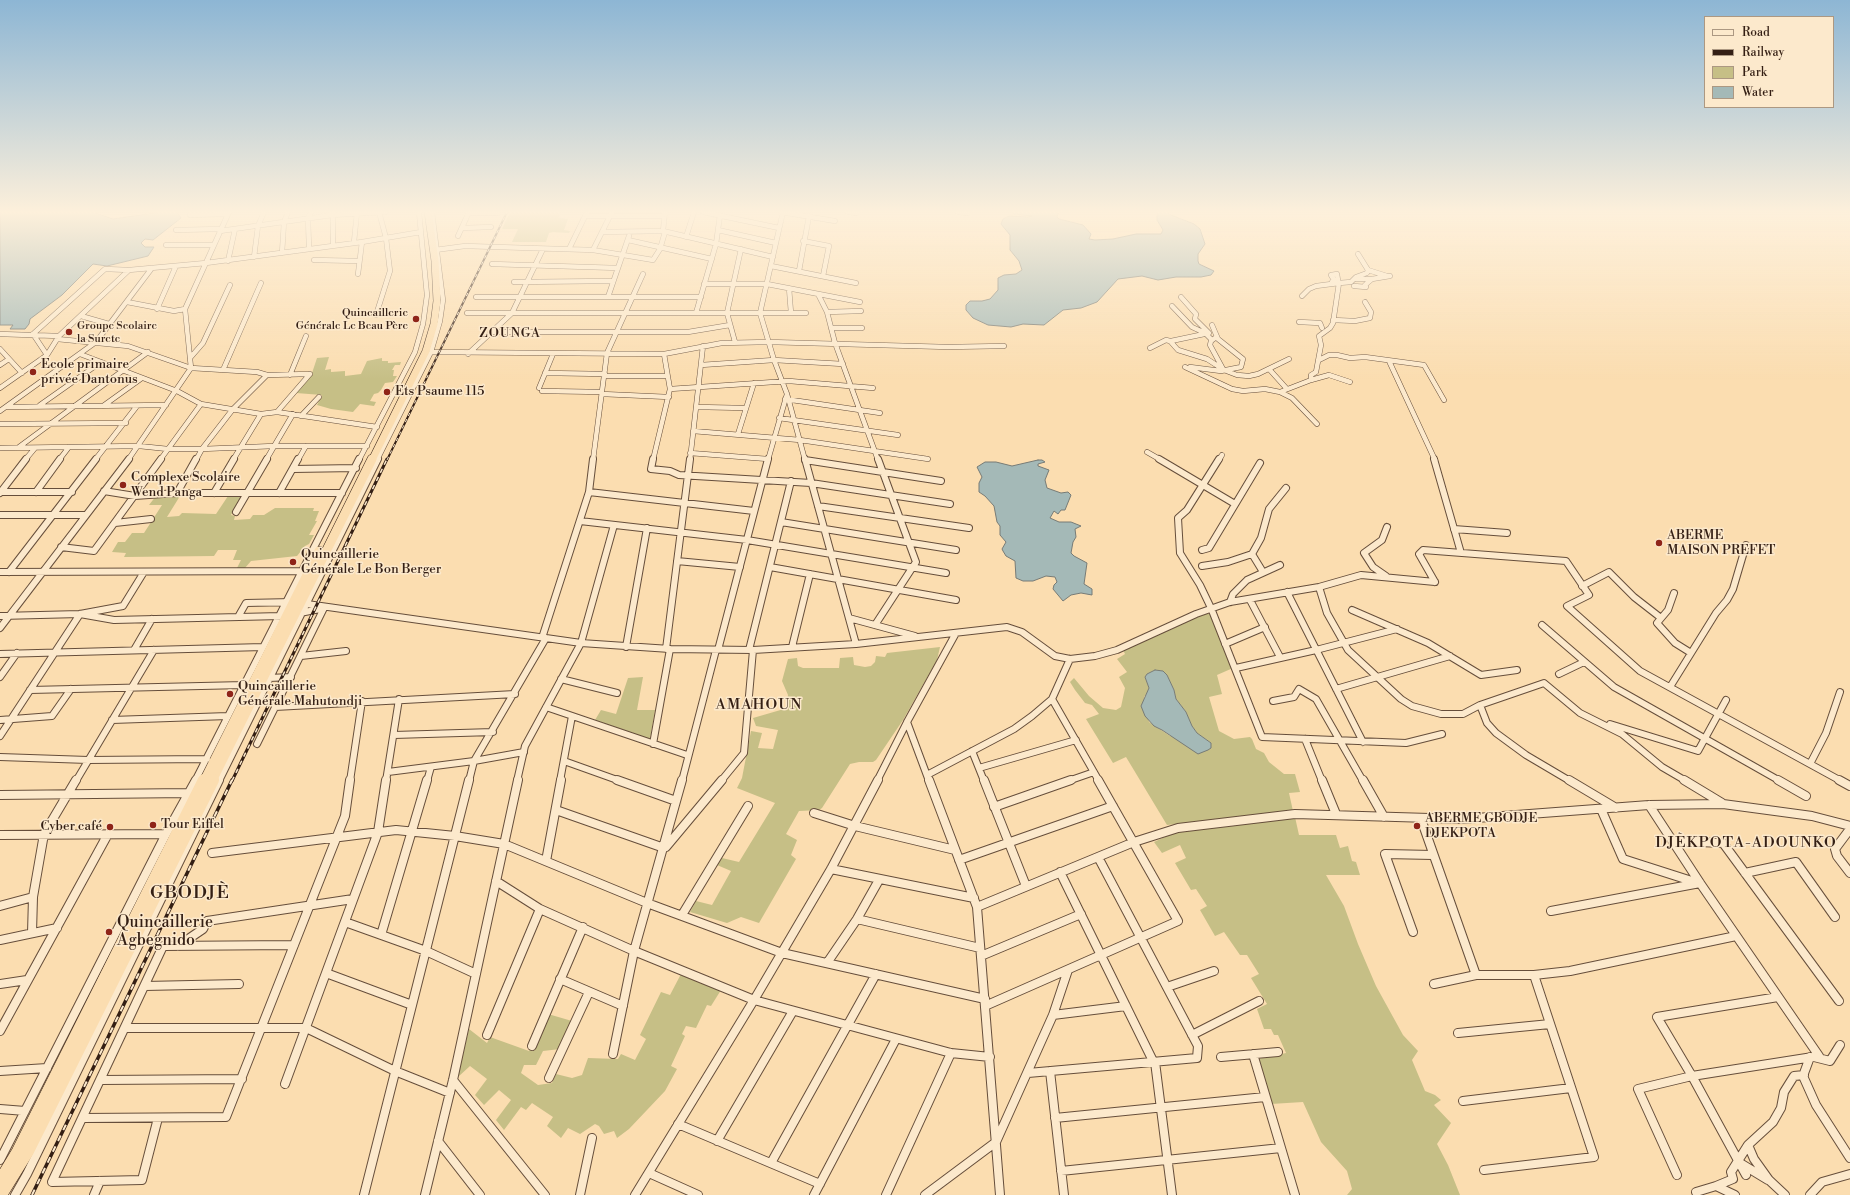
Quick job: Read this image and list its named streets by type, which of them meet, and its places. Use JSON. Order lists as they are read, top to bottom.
{
  "districts": [
    "ZOUNGA",
    "AMAHOUN",
    "DJÈKPOTA-ADOUNKO",
    "GBODJÈ"
  ],
  "places": [
    "Quincaillerie Générale Le Beau Père",
    "Groupe Scolaire la Surete",
    "Ecole primaire privée Dantonus",
    "Ets Psaume 115",
    "Complexe Scolaire Wend Panga",
    "ABERME MAISON PREFET",
    "Quincaillerie Générale Le Bon Berger",
    "Quincaillerie Générale Mahutondji",
    "Tour Eiffel",
    "ABERME GBODJE DJEKPOTA",
    "Cyber café",
    "Quincaillerie Agbegnido"
  ],
  "legend": [
    "Road",
    "Railway",
    "Park",
    "Water"
  ]
}
